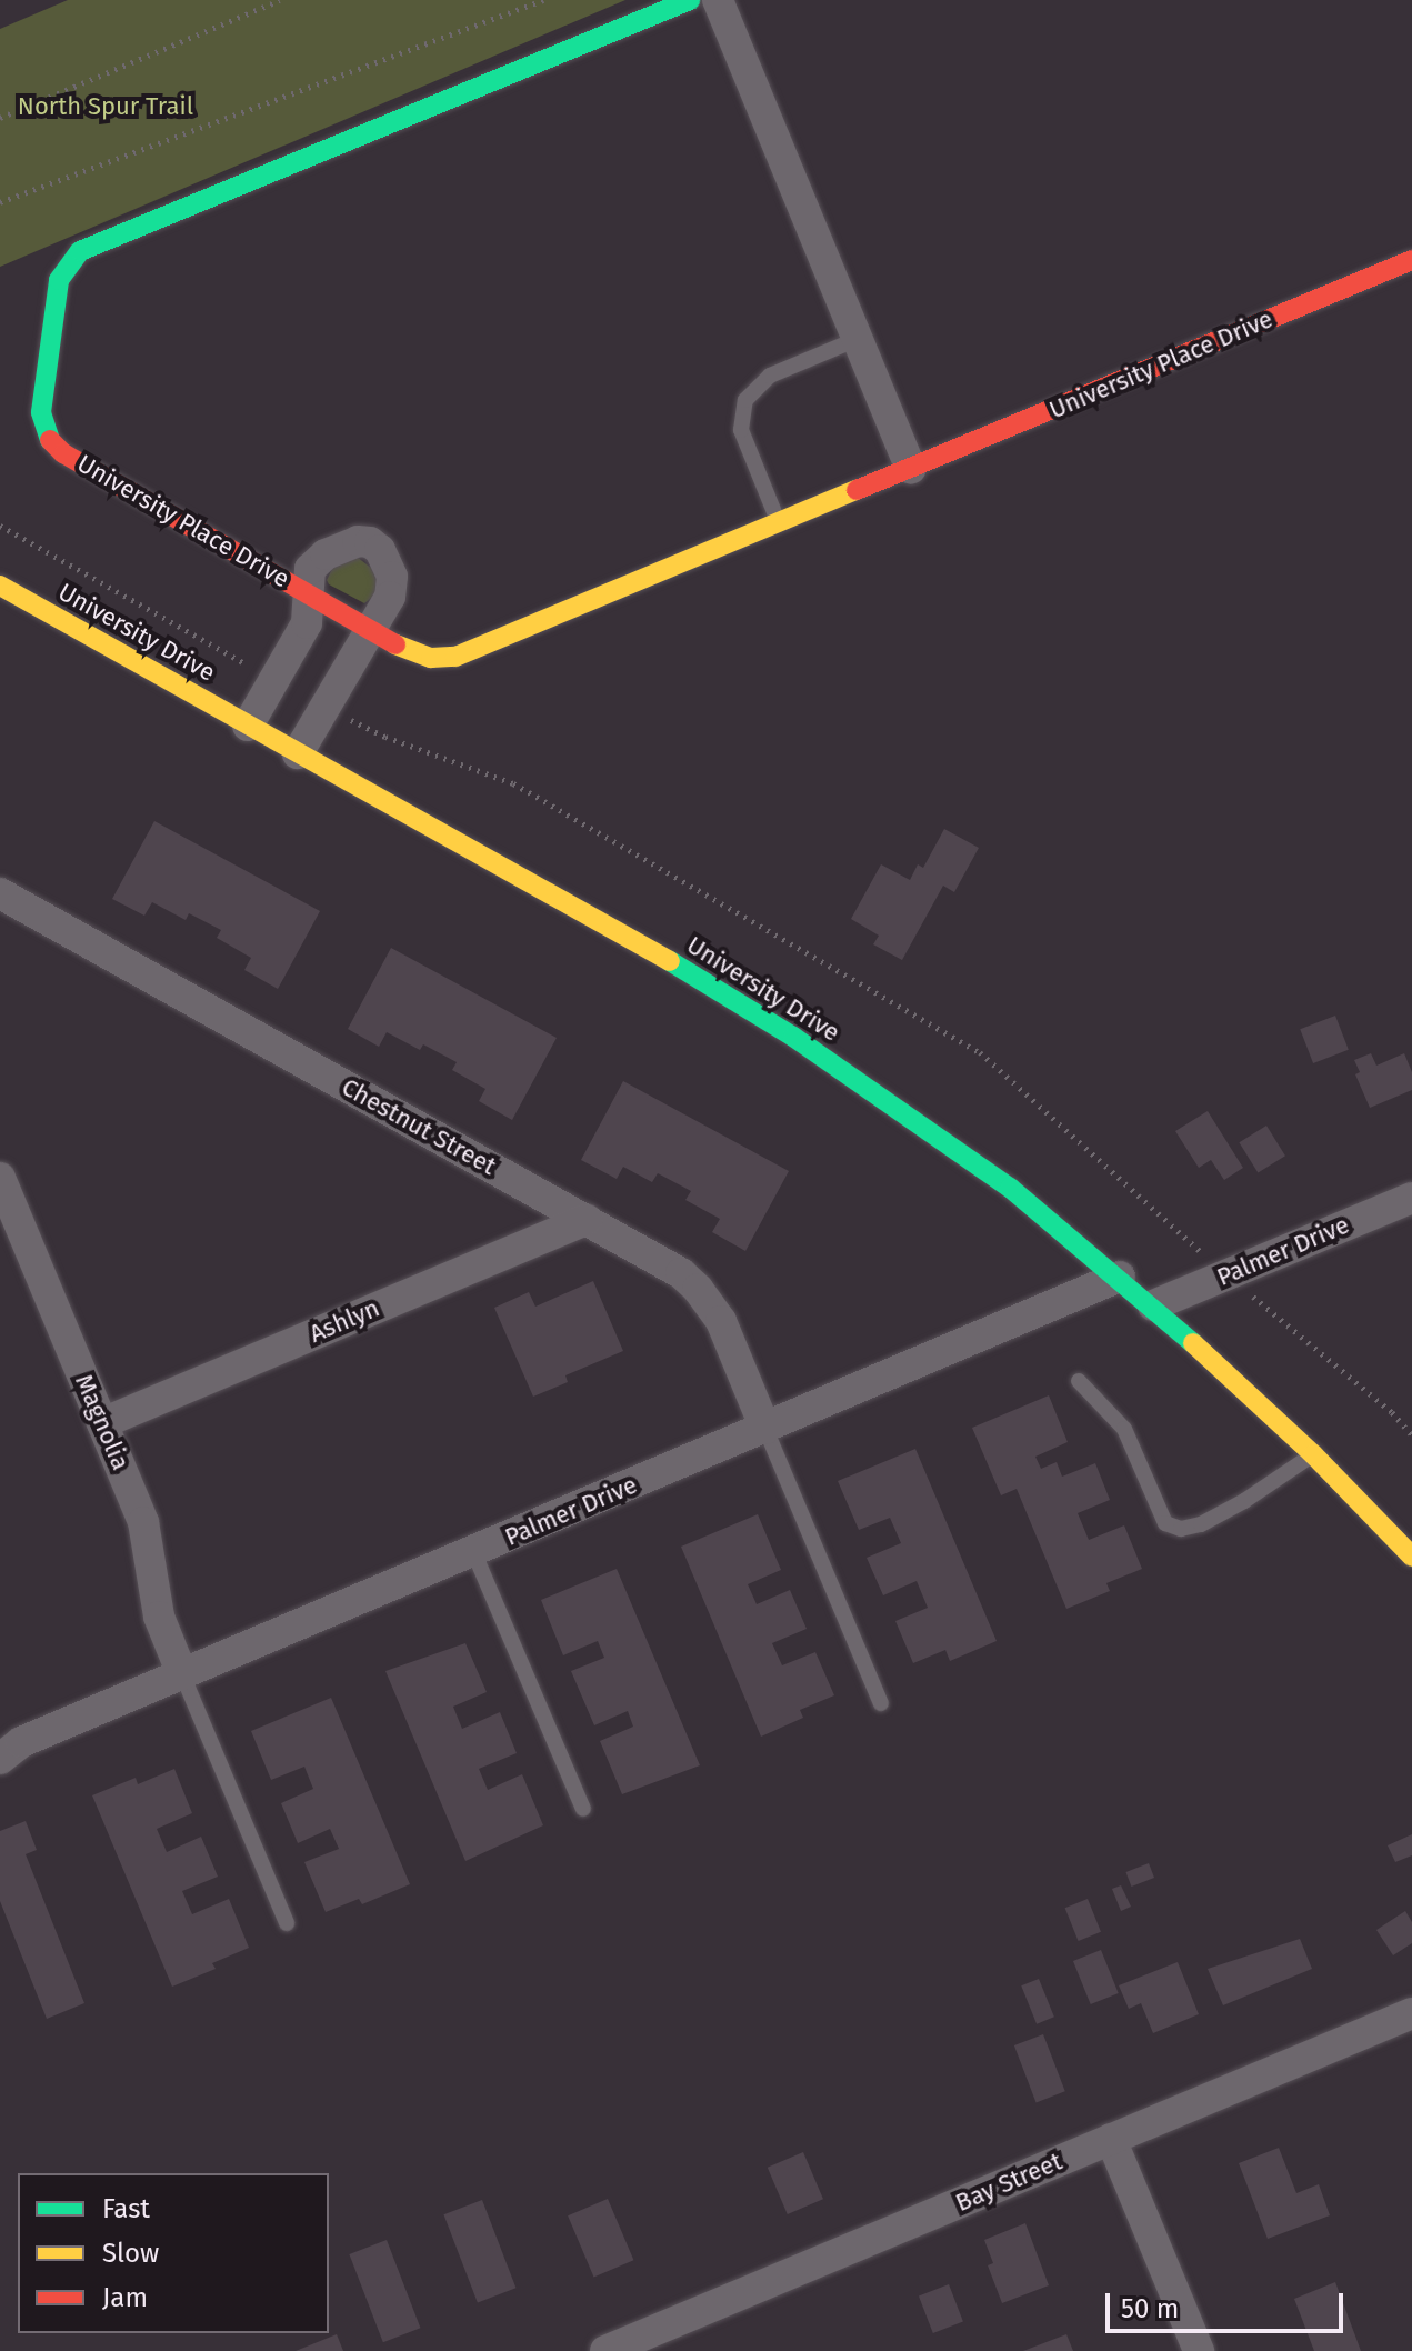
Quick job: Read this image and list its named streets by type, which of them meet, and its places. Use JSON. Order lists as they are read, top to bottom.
{
  "streets": {
    "street": [
      "University Place Drive",
      "University Drive",
      "Chestnut Street",
      "Palmer Drive",
      "Ashlyn",
      "Magnolia",
      "Bay Street"
    ]
  },
  "crossings": [
    ["University Drive", "Palmer Drive"],
    ["Chestnut Street", "Palmer Drive"],
    ["Chestnut Street", "Ashlyn"],
    ["Palmer Drive", "Magnolia"],
    ["Ashlyn", "Magnolia"]
  ],
  "parks": ["North Spur Trail"],
  "legend": ["Fast", "Slow", "Jam"],
  "scale_bar": "50 m"
}
